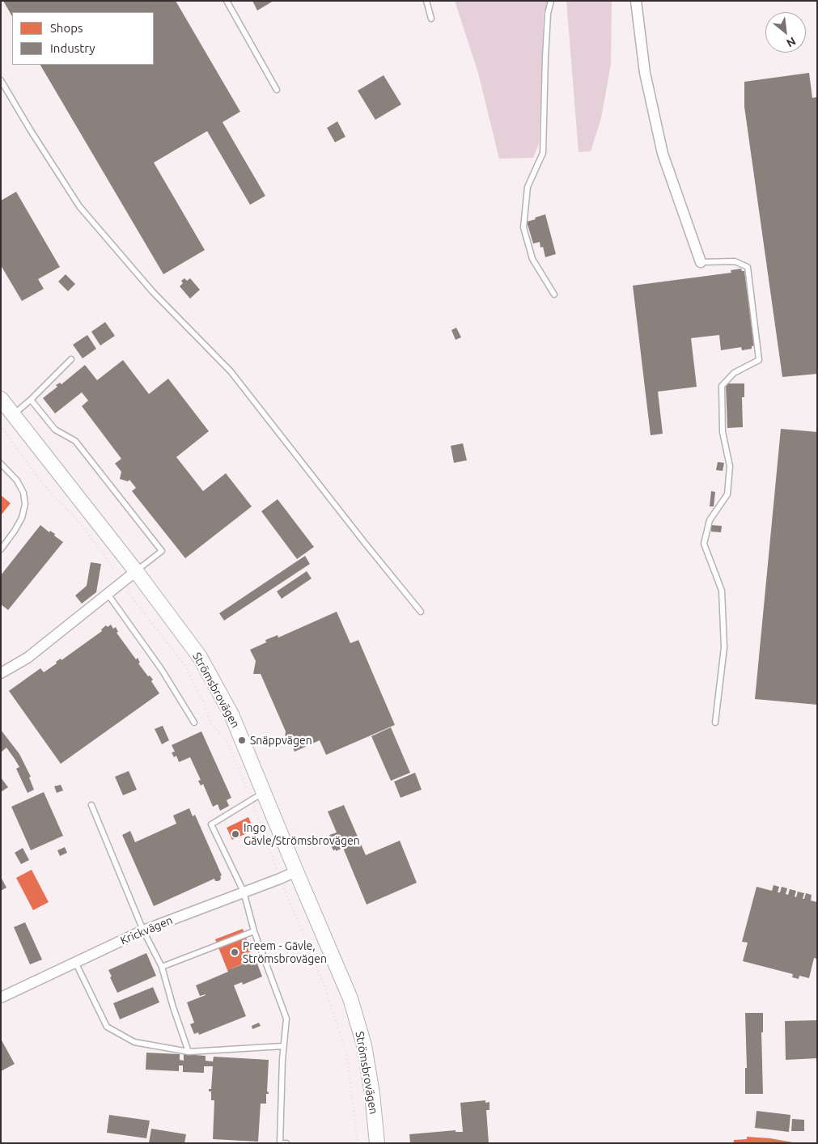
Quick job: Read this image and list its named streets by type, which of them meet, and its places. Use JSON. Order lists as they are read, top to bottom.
{
  "streets": {
    "main road": ["Strömsbrovägen"],
    "street": ["Krickvägen"]
  },
  "crossings": [
    ["Strömsbrovägen", "Krickvägen"]
  ],
  "places": ["Snäppvägen", "Ingo Gävle/Strömsbrovägen", "Preem - Gävle, Strömsbrovägen"],
  "legend": ["Shops", "Industry"],
  "north": "bottom right"
}
